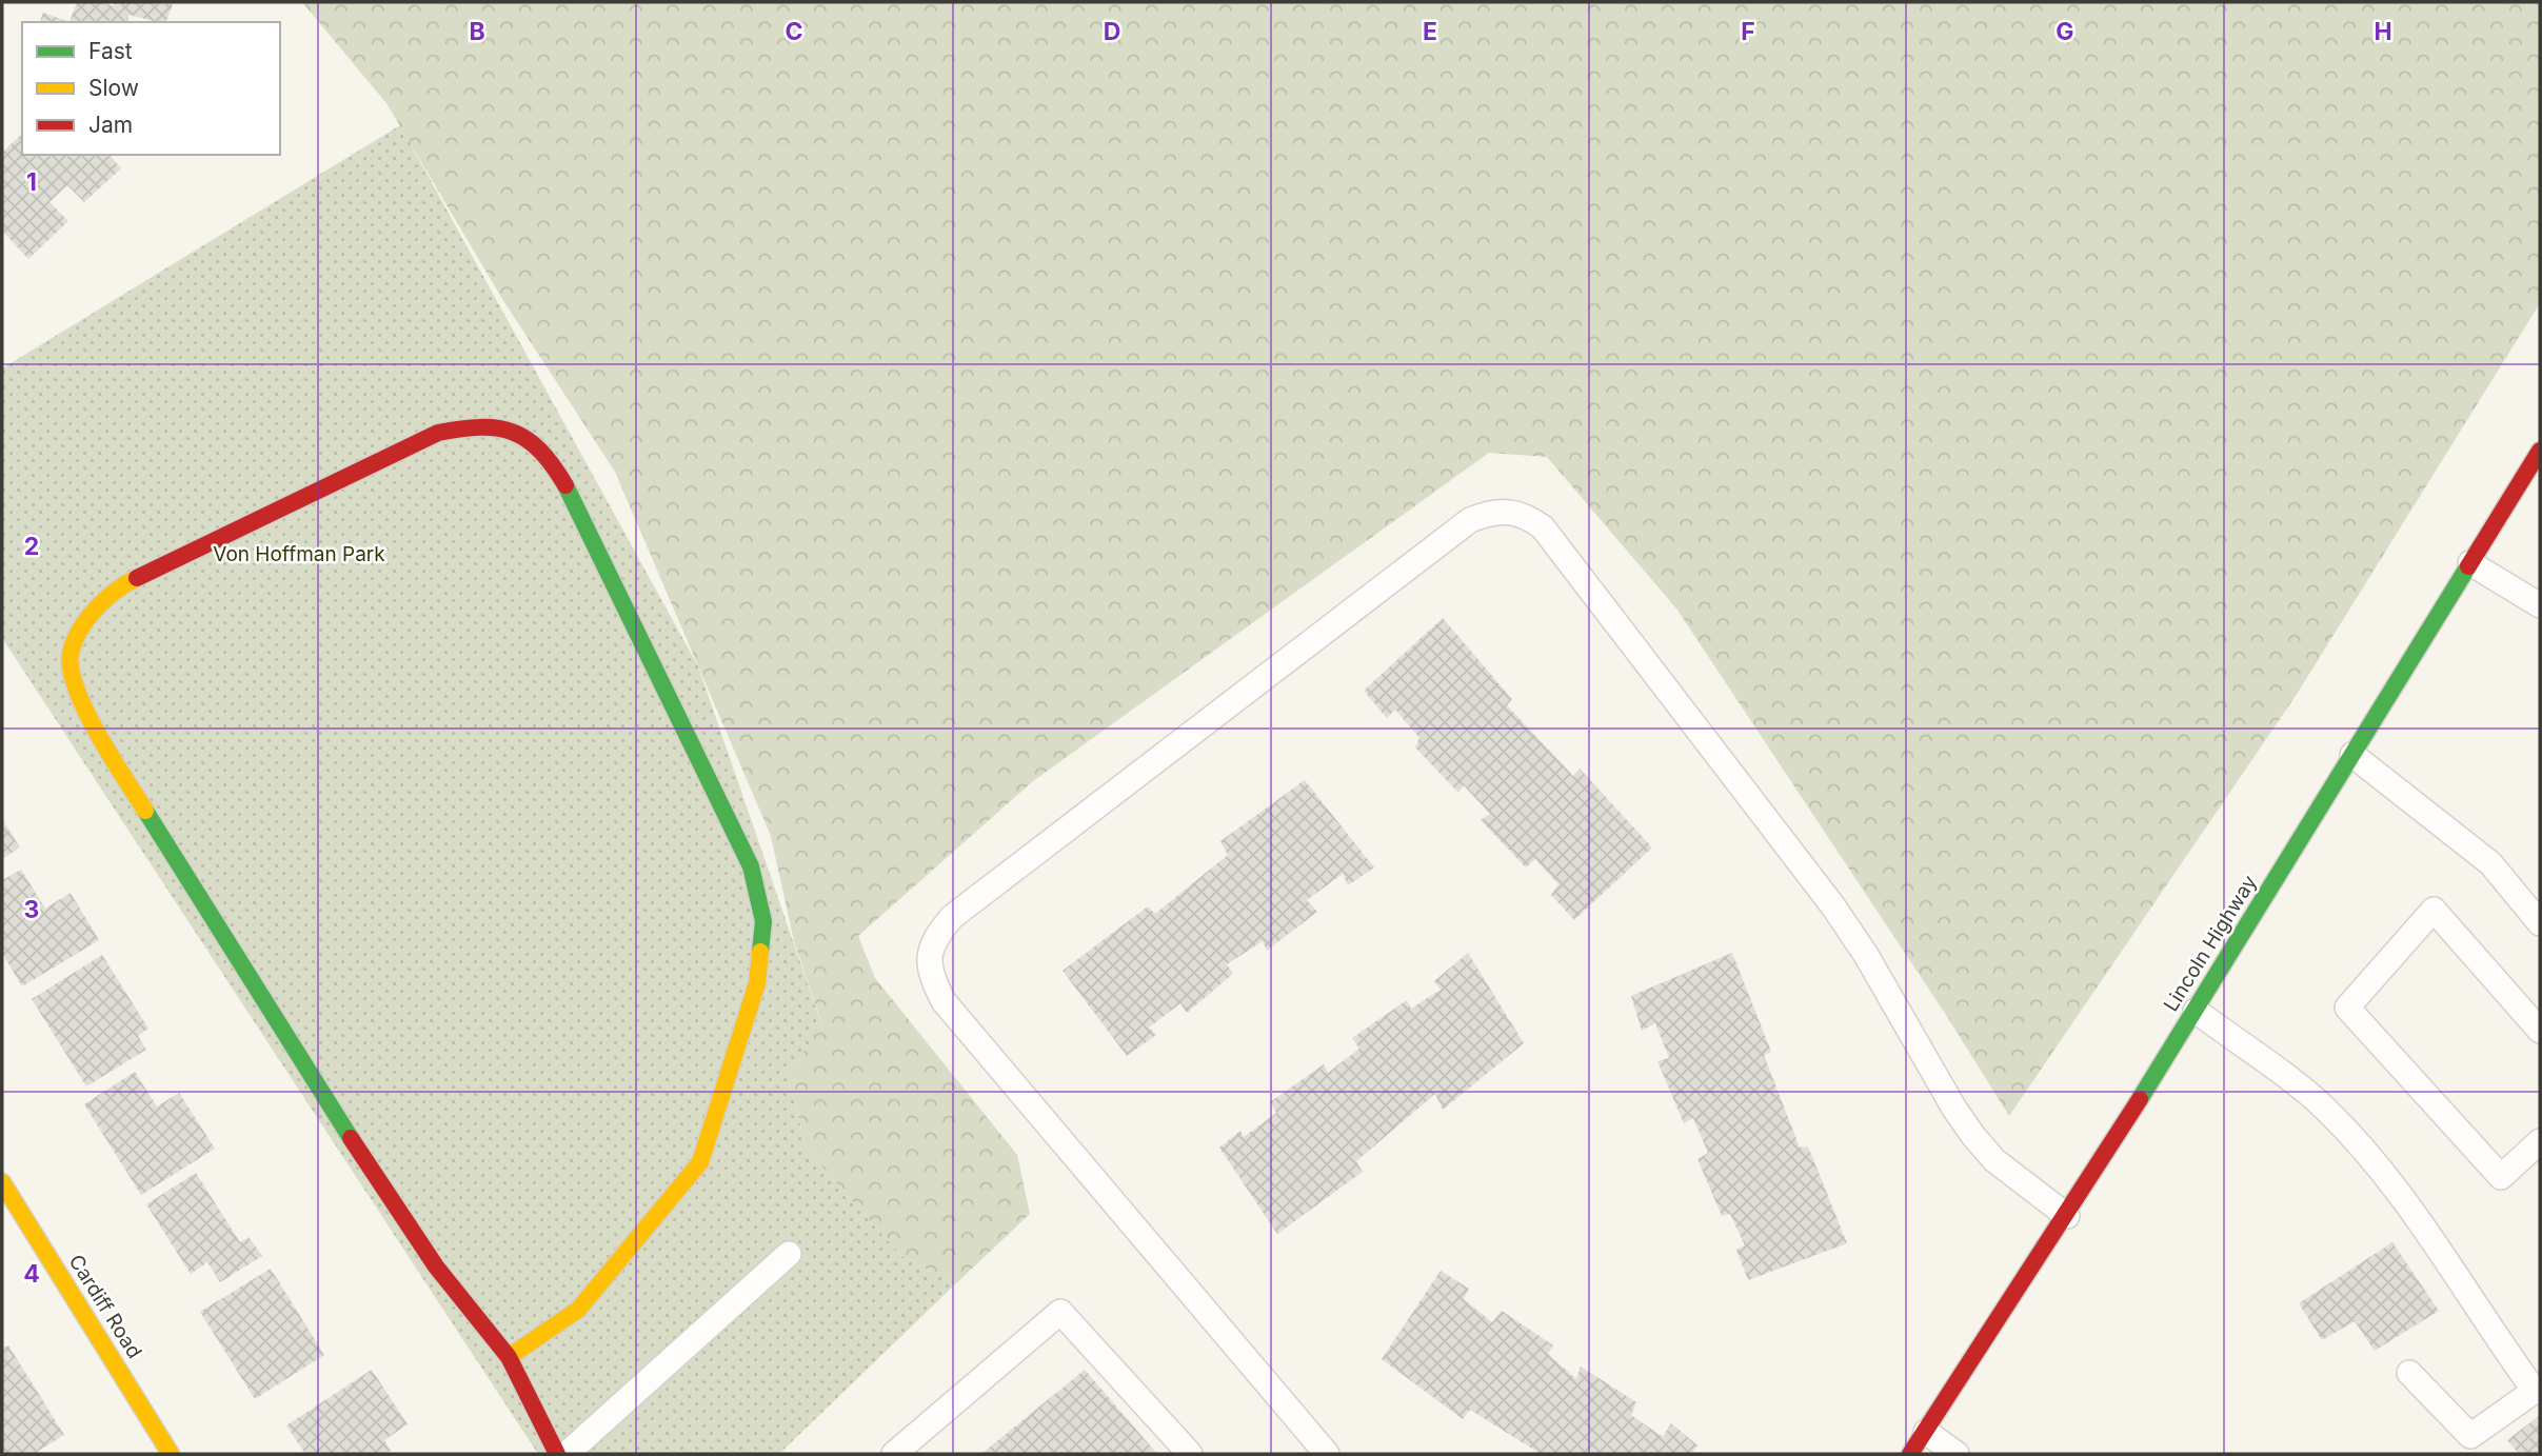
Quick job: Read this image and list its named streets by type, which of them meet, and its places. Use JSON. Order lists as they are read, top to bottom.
{
  "streets": {
    "street": ["Lincoln Highway", "Cardiff Road"]
  },
  "parks": ["Von Hoffman Park"],
  "legend": ["Fast", "Slow", "Jam"],
  "grid": {
    "columns": [
      "B",
      "C",
      "D",
      "E",
      "F",
      "G",
      "H"
    ],
    "rows": [
      "1",
      "2",
      "3",
      "4"
    ]
  }
}
